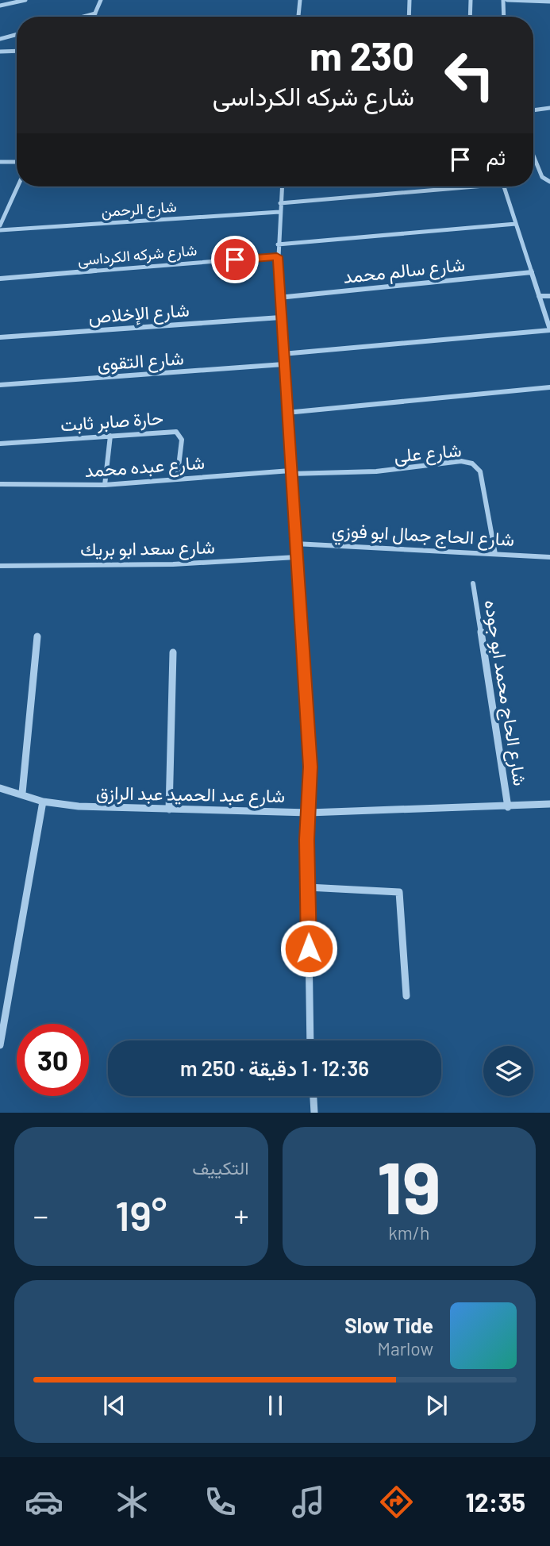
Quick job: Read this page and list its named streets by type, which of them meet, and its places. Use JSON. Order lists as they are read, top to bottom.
{
  "streets": {
    "street": [
      "شارع الرحمن",
      "شارع شركه الكرداسى",
      "شارع سالم محمد",
      "شارع الإخلاص",
      "شارع التقوى",
      "حارة صابر ثابت",
      "شارع على",
      "شارع عبده محمد",
      "شارع الحاج جمال ابو فوزي",
      "شارع سعد ابو بريك",
      "شارع الحاج محمد ابو جوده",
      "شارع عبد الحميد عبد الرازق"
    ]
  },
  "crossings": [
    ["حارة صابر ثابت", "شارع عبده محمد"],
    ["شارع على", "شارع عبده محمد"],
    ["شارع على", "شارع الحاج جمال ابو فوزي"],
    ["شارع الحاج محمد ابو جوده", "شارع عبد الحميد عبد الرازق"]
  ],
  "page": {
    "turn": ["230 m", "شارع شركه الكرداسى"],
    "then": "ثم",
    "limit": "30",
    "trip": "12:36 · 1 دقيقة · 250 m",
    "tile": [
      ["19", "km/h"],
      "التكييف"
    ],
    "heat": ["−", "19°", "+"],
    "song": ["Slow Tide", "Marlow"],
    "tabs": "12:35"
  }
}
